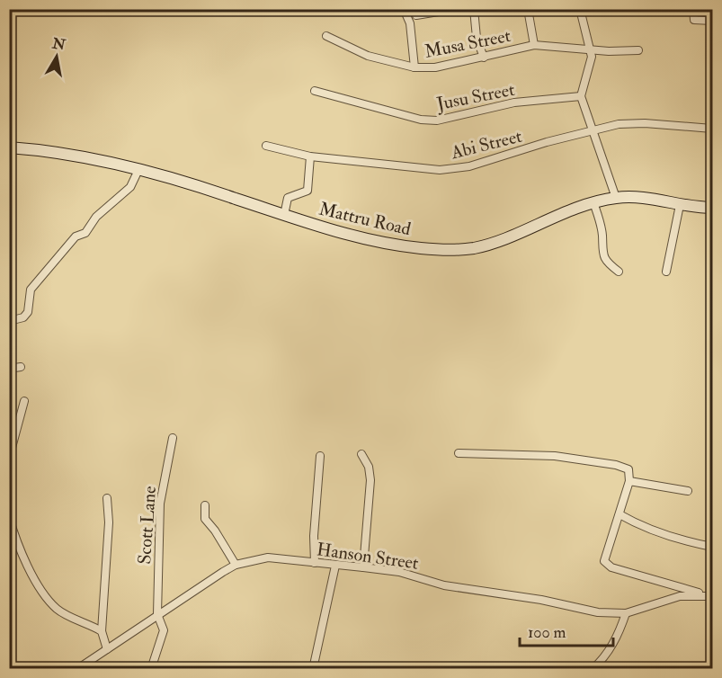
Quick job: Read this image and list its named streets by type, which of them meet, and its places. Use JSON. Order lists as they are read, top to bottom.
{
  "streets": {
    "main road": ["Mattru Road"],
    "street": [
      "Musa Street",
      "Jusu Street",
      "Abi Street",
      "Scott Lane",
      "Hanson Street"
    ]
  },
  "crossings": [
    ["Scott Lane", "Hanson Street"]
  ],
  "scale_bar": "100 m",
  "north": "top"
}
